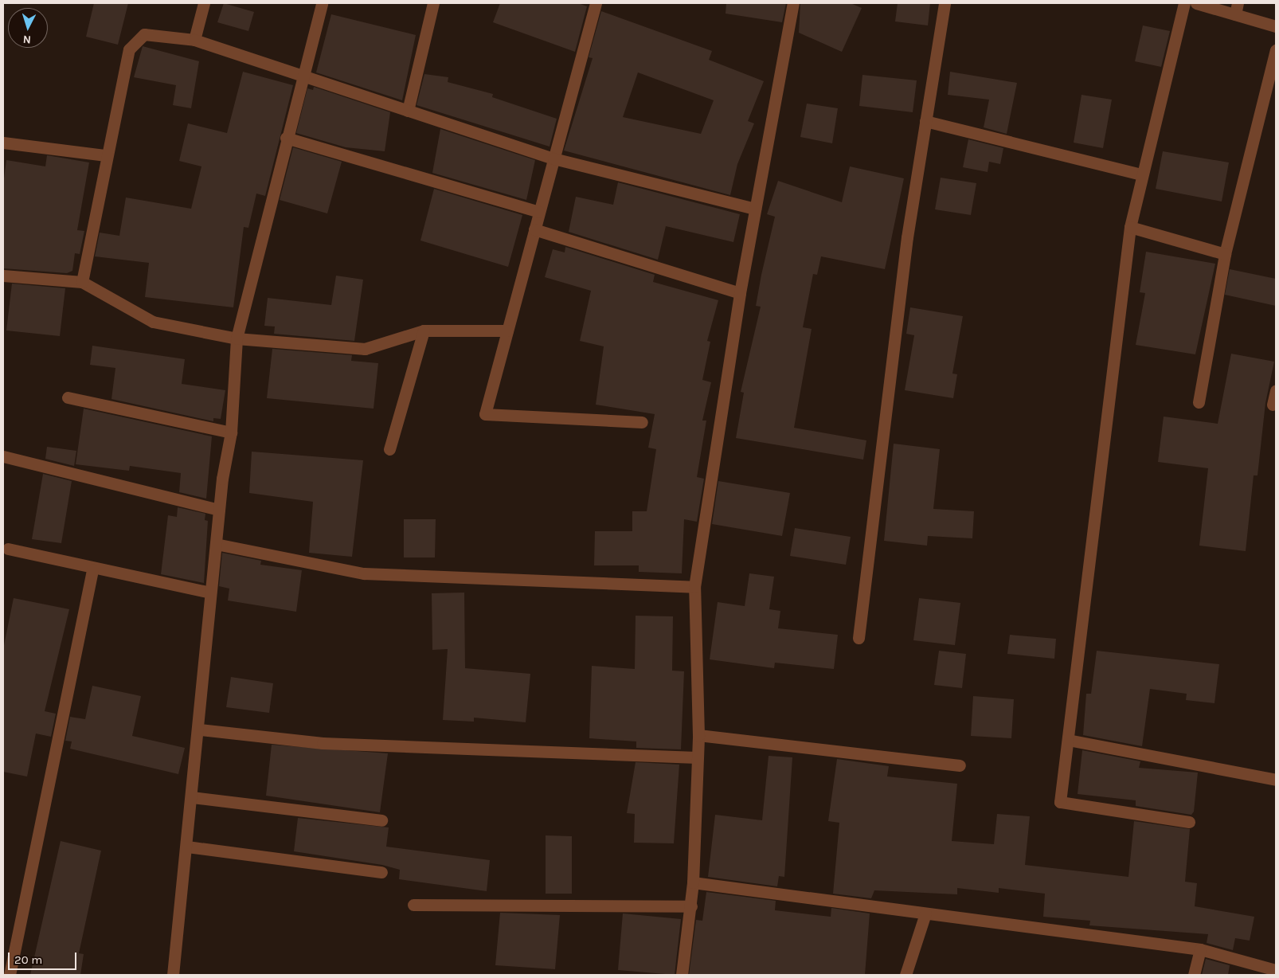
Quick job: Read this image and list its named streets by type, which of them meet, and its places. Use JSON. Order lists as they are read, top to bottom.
{
  "scale_bar": "20 m",
  "north": "bottom"
}
